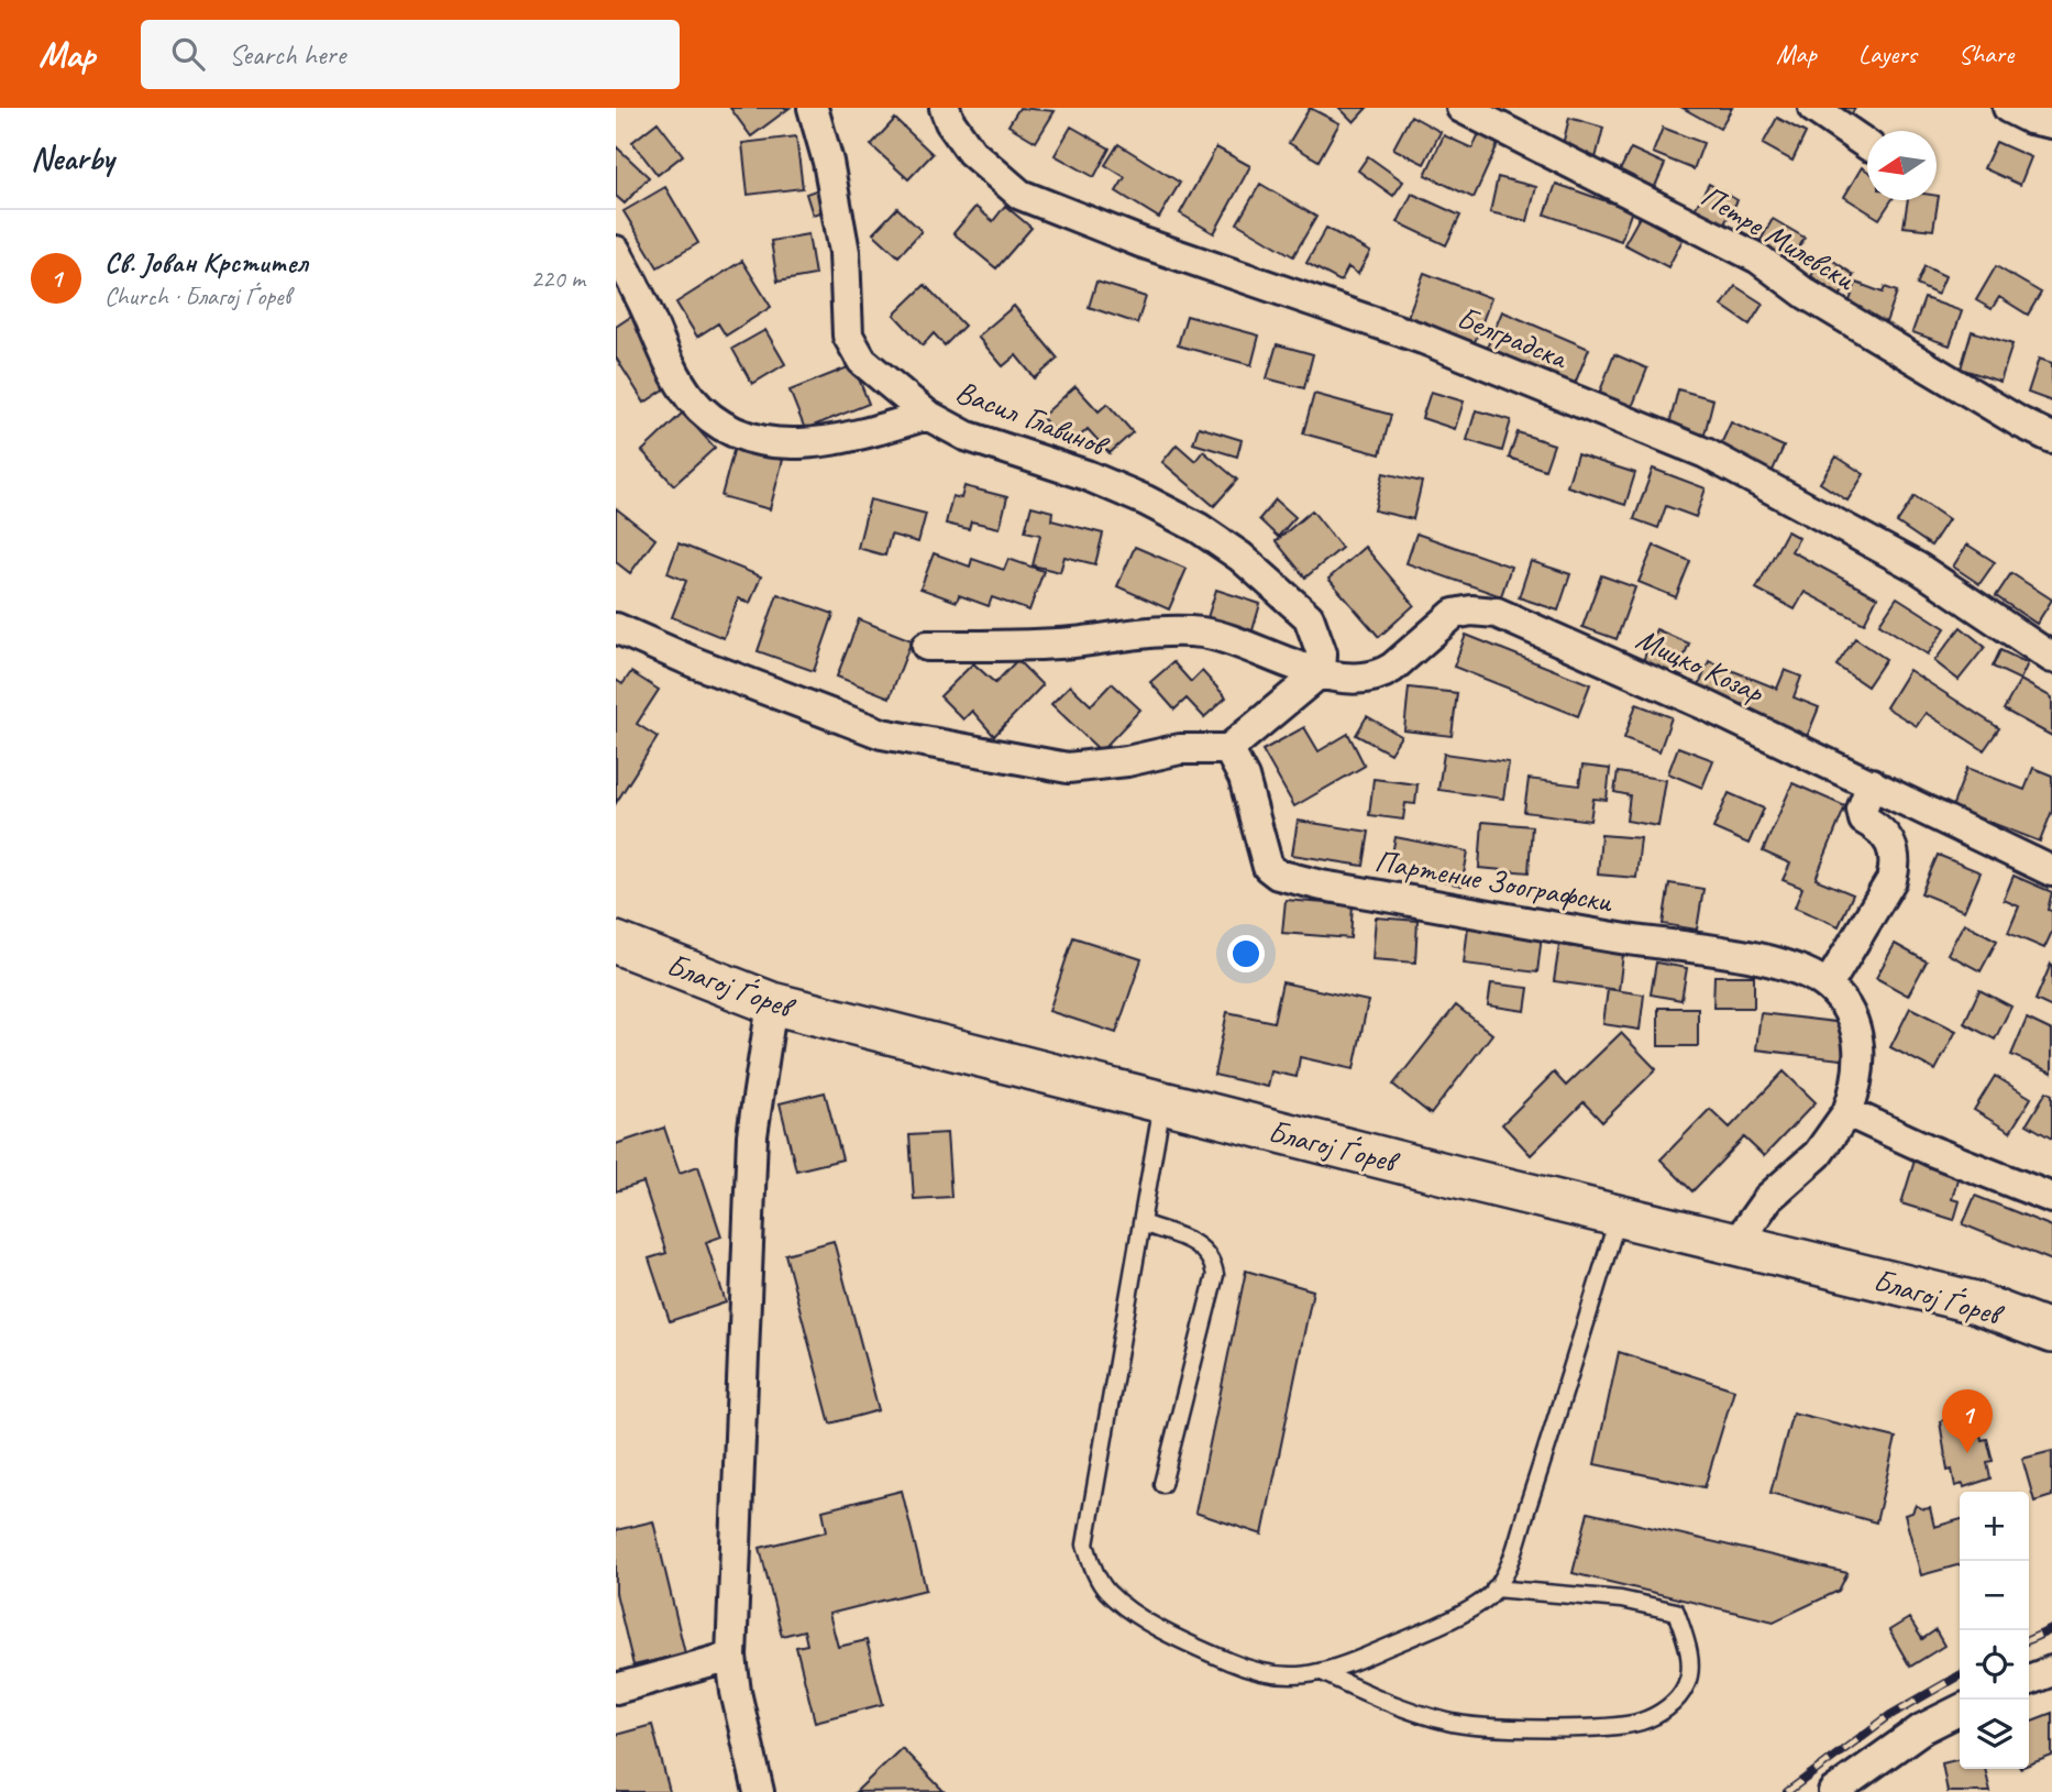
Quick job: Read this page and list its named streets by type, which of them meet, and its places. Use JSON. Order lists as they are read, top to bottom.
{
  "streets": {
    "main road": ["Благој Ѓорев"],
    "street": [
      "Петре Милевски",
      "Белградска",
      "Васил Главинов",
      "Мицко Козар",
      "Партение Зоографски"
    ]
  },
  "crossings": [
    ["Васил Главинов", "Мицко Козар"],
    ["Партение Зоографски", "Благој Ѓорев"]
  ],
  "north": "left",
  "page": {
    "header": "Map",
    "search": "Search here",
    "nav": ["Map", "Layers", "Share"],
    "heading": "Nearby",
    "list": [
      {
        "mark": "1",
        "name": "Св. Јован Крстител",
        "note": "Church · Благој Ѓорев",
        "value": "220 m"
      }
    ],
    "pins": "1",
    "map_buttons": ["+", "−"]
  }
}
